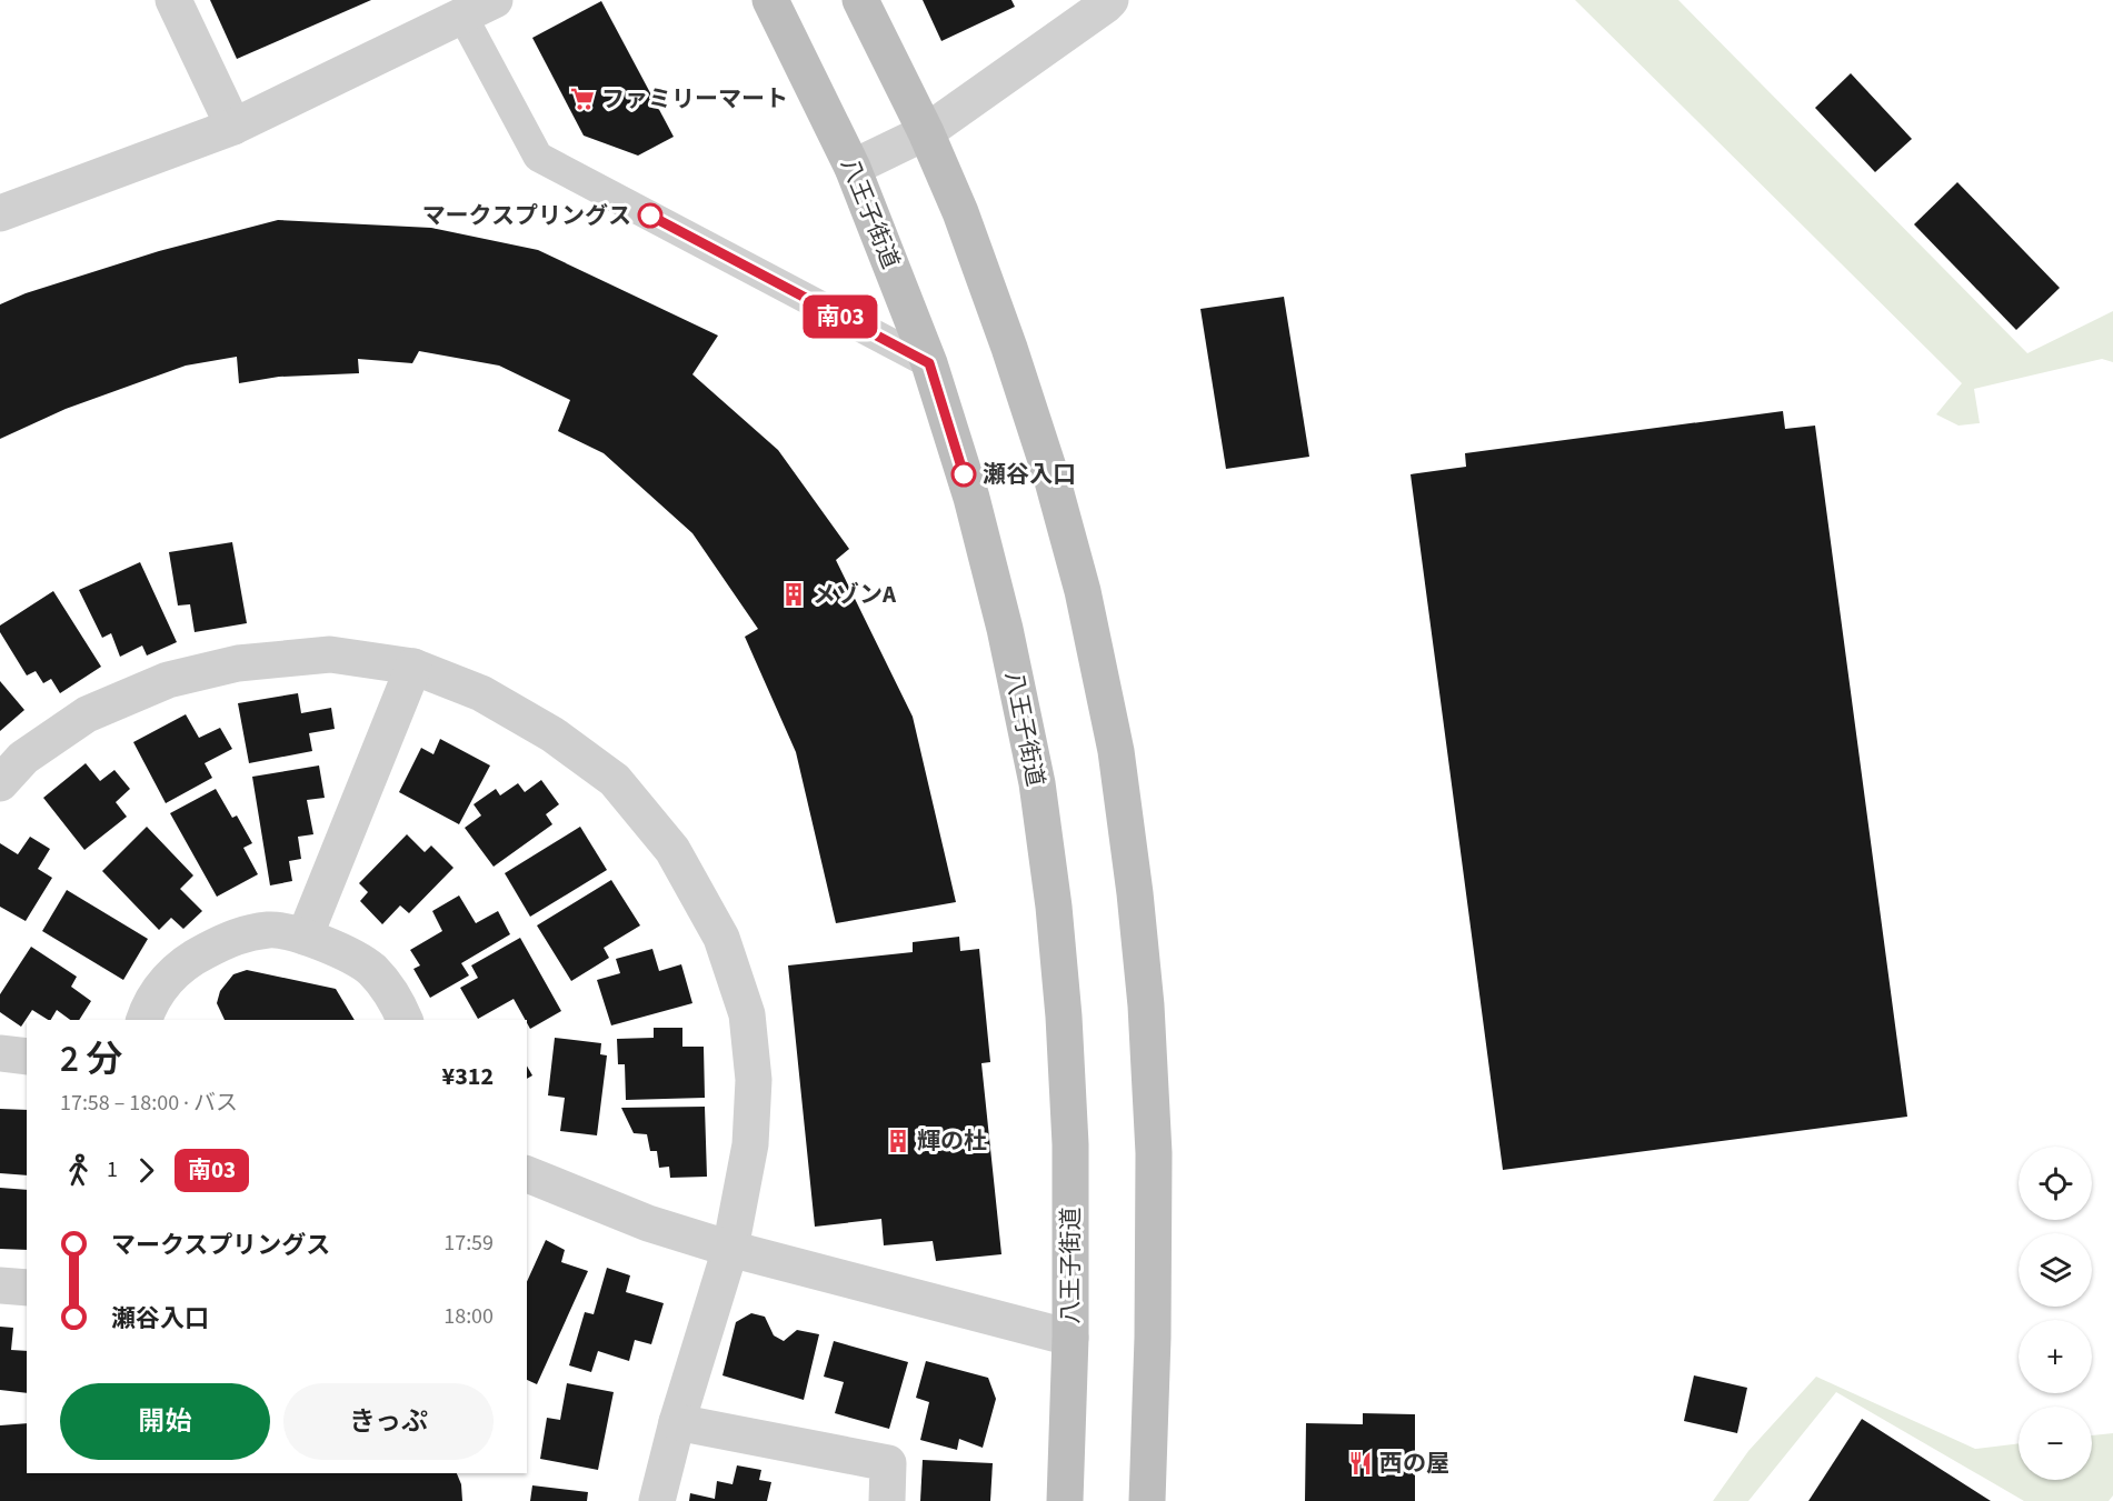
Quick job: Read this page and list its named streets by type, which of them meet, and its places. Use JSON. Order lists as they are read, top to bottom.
{
  "streets": {
    "street": ["八王子街道"]
  },
  "places": {
    "supermarket": ["ファミリーマート"],
    "other": ["マークスプリングス", "瀬谷入口"],
    "building": ["メゾンA", "輝の杜"],
    "restaurant": ["西の屋"]
  },
  "lines": ["bus line 南03"],
  "page": {
    "on_map": "南03",
    "heading": ["2 分", "17:58 – 18:00 · バス", "¥312"],
    "legs": ["1", "南03"],
    "map_buttons": ["+", "−"],
    "list": [
      {
        "name": "マークスプリングス",
        "value": "17:59"
      },
      {
        "name": "瀬谷入口",
        "value": "18:00"
      }
    ],
    "buttons": ["開始", "きっぷ"]
  }
}
